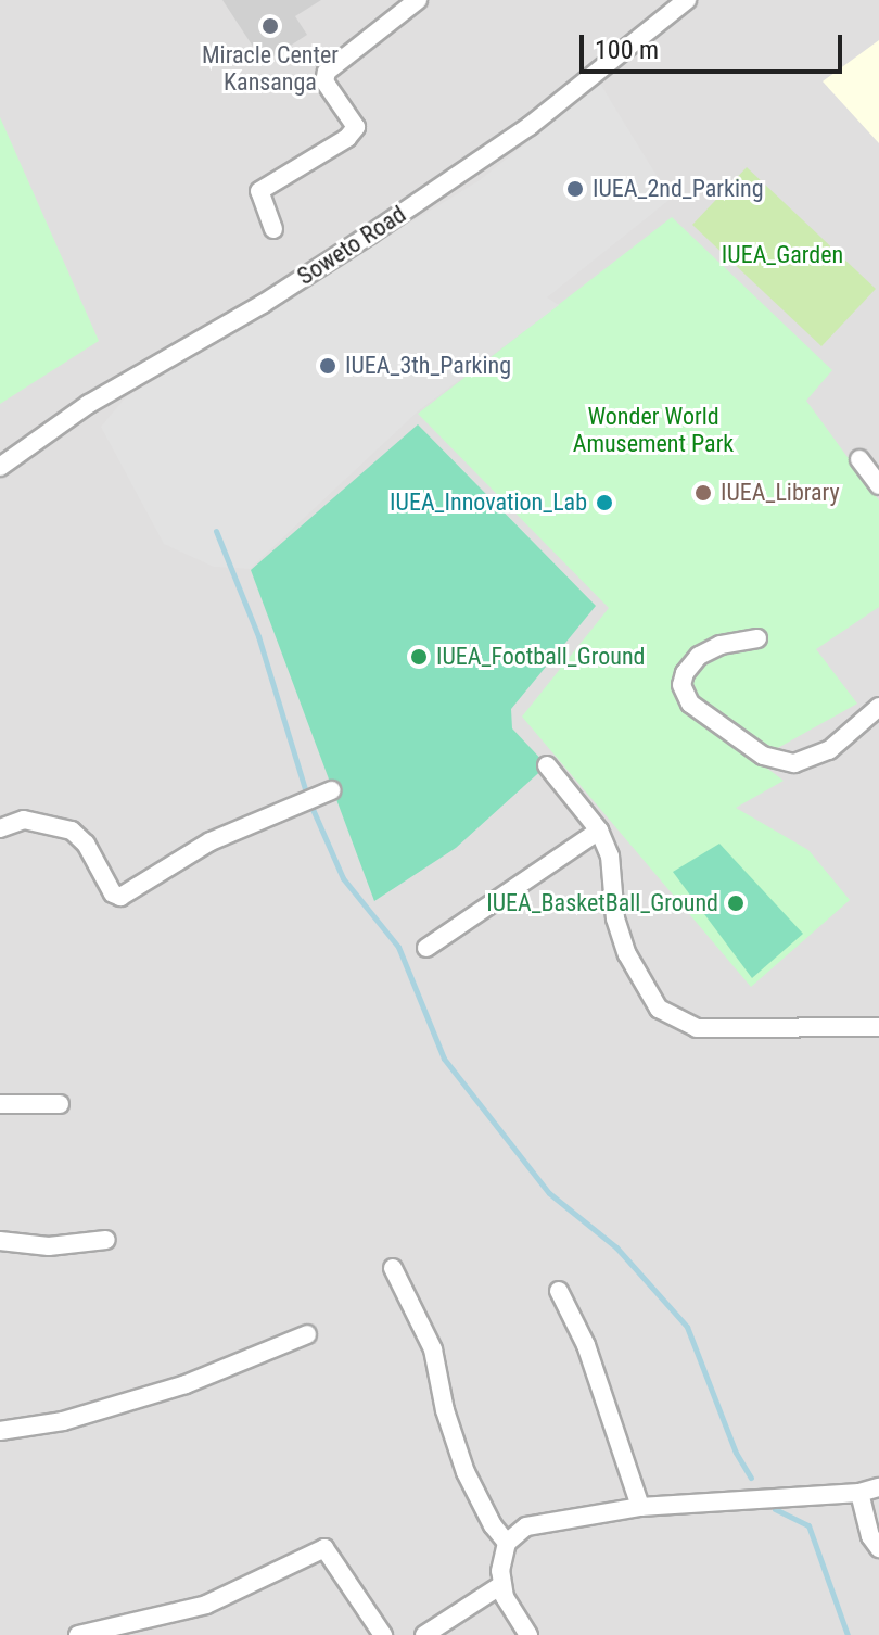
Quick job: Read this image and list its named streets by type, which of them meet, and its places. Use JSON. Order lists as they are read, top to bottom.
{
  "streets": {
    "street": ["Soweto Road"]
  },
  "parks": ["IUEA_Garden", "Wonder World Amusement Park"],
  "places": [
    "Miracle Center Kansanga",
    "IUEA_2nd_Parking",
    "IUEA_3th_Parking",
    "IUEA_Library",
    "IUEA_Innovation_Lab",
    "IUEA_Football_Ground",
    "IUEA_BasketBall_Ground"
  ],
  "scale_bar": "100 m"
}
